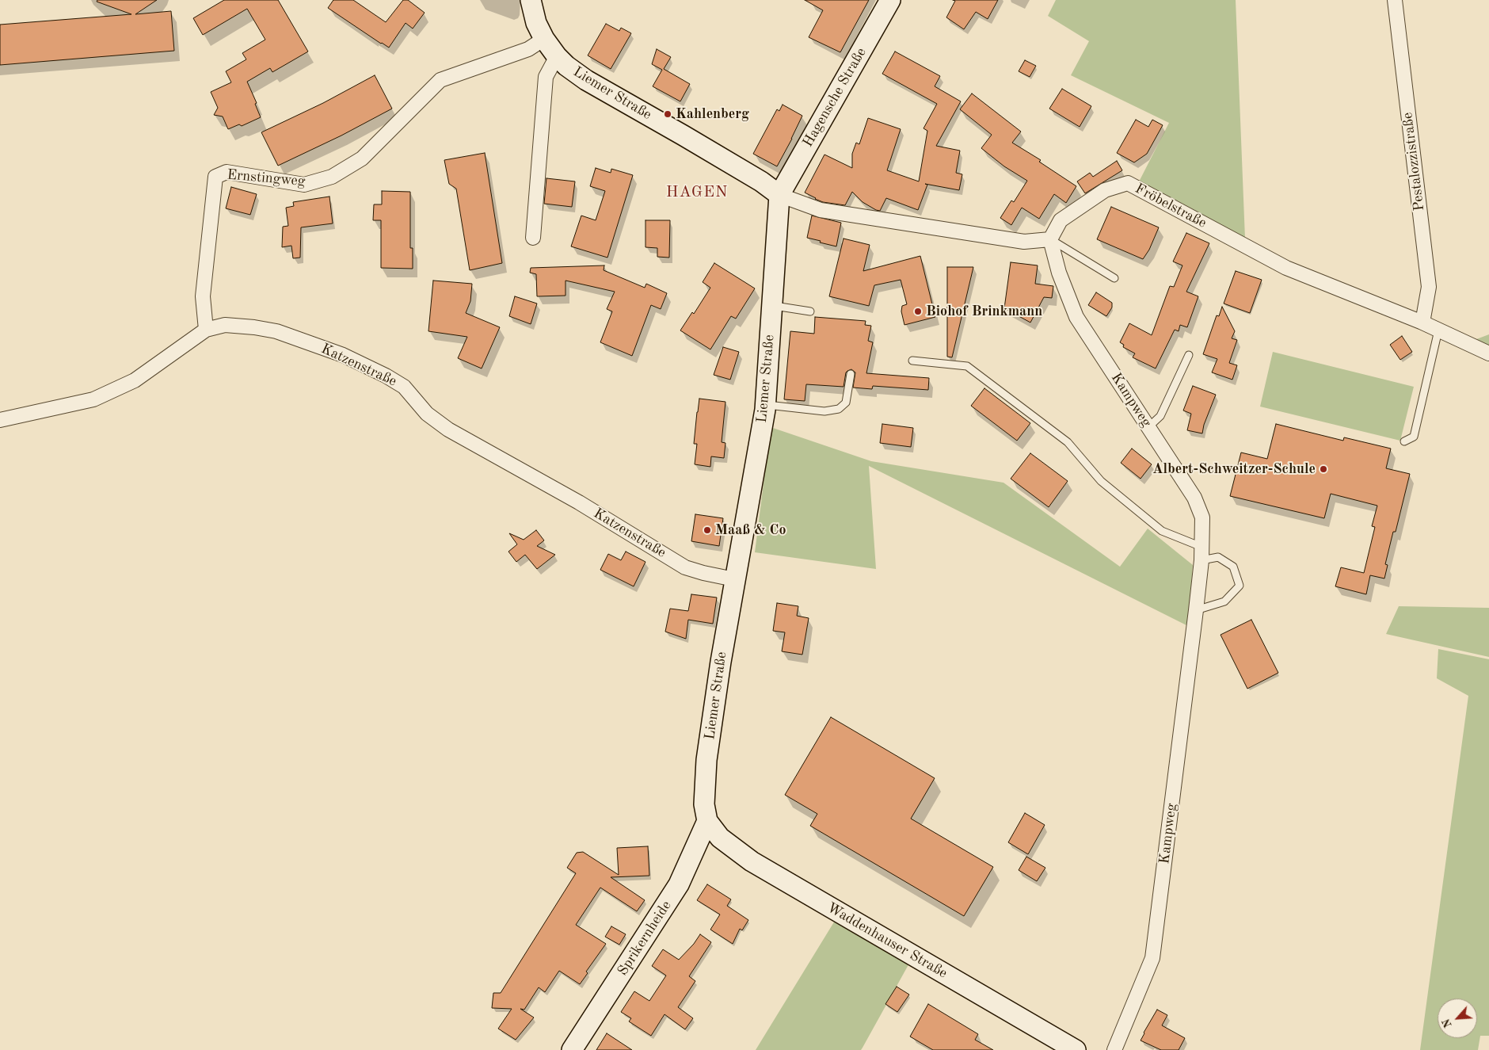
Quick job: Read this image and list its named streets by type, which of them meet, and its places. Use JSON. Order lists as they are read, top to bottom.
{
  "streets": {
    "main road": [
      "Liemer Straße",
      "Hagensche Straße",
      "Sprikernheide",
      "Waddenhauser Straße"
    ],
    "street": [
      "Pestalozzistraße",
      "Ernstingweg",
      "Fröbelstraße",
      "Katzenstraße",
      "Kampweg"
    ]
  },
  "crossings": [
    ["Liemer Straße", "Hagensche Straße"],
    ["Liemer Straße", "Ernstingweg"],
    ["Liemer Straße", "Katzenstraße"],
    ["Liemer Straße", "Sprikernheide"],
    ["Liemer Straße", "Waddenhauser Straße"],
    ["Pestalozzistraße", "Fröbelstraße"],
    ["Ernstingweg", "Katzenstraße"],
    ["Fröbelstraße", "Kampweg"],
    ["Sprikernheide", "Waddenhauser Straße"]
  ],
  "districts": ["HAGEN"],
  "places": [
    "Kahlenberg",
    "Biohof Brinkmann",
    "Albert-Schweitzer-Schule",
    "Maaß & Co"
  ],
  "north": "bottom left"
}
